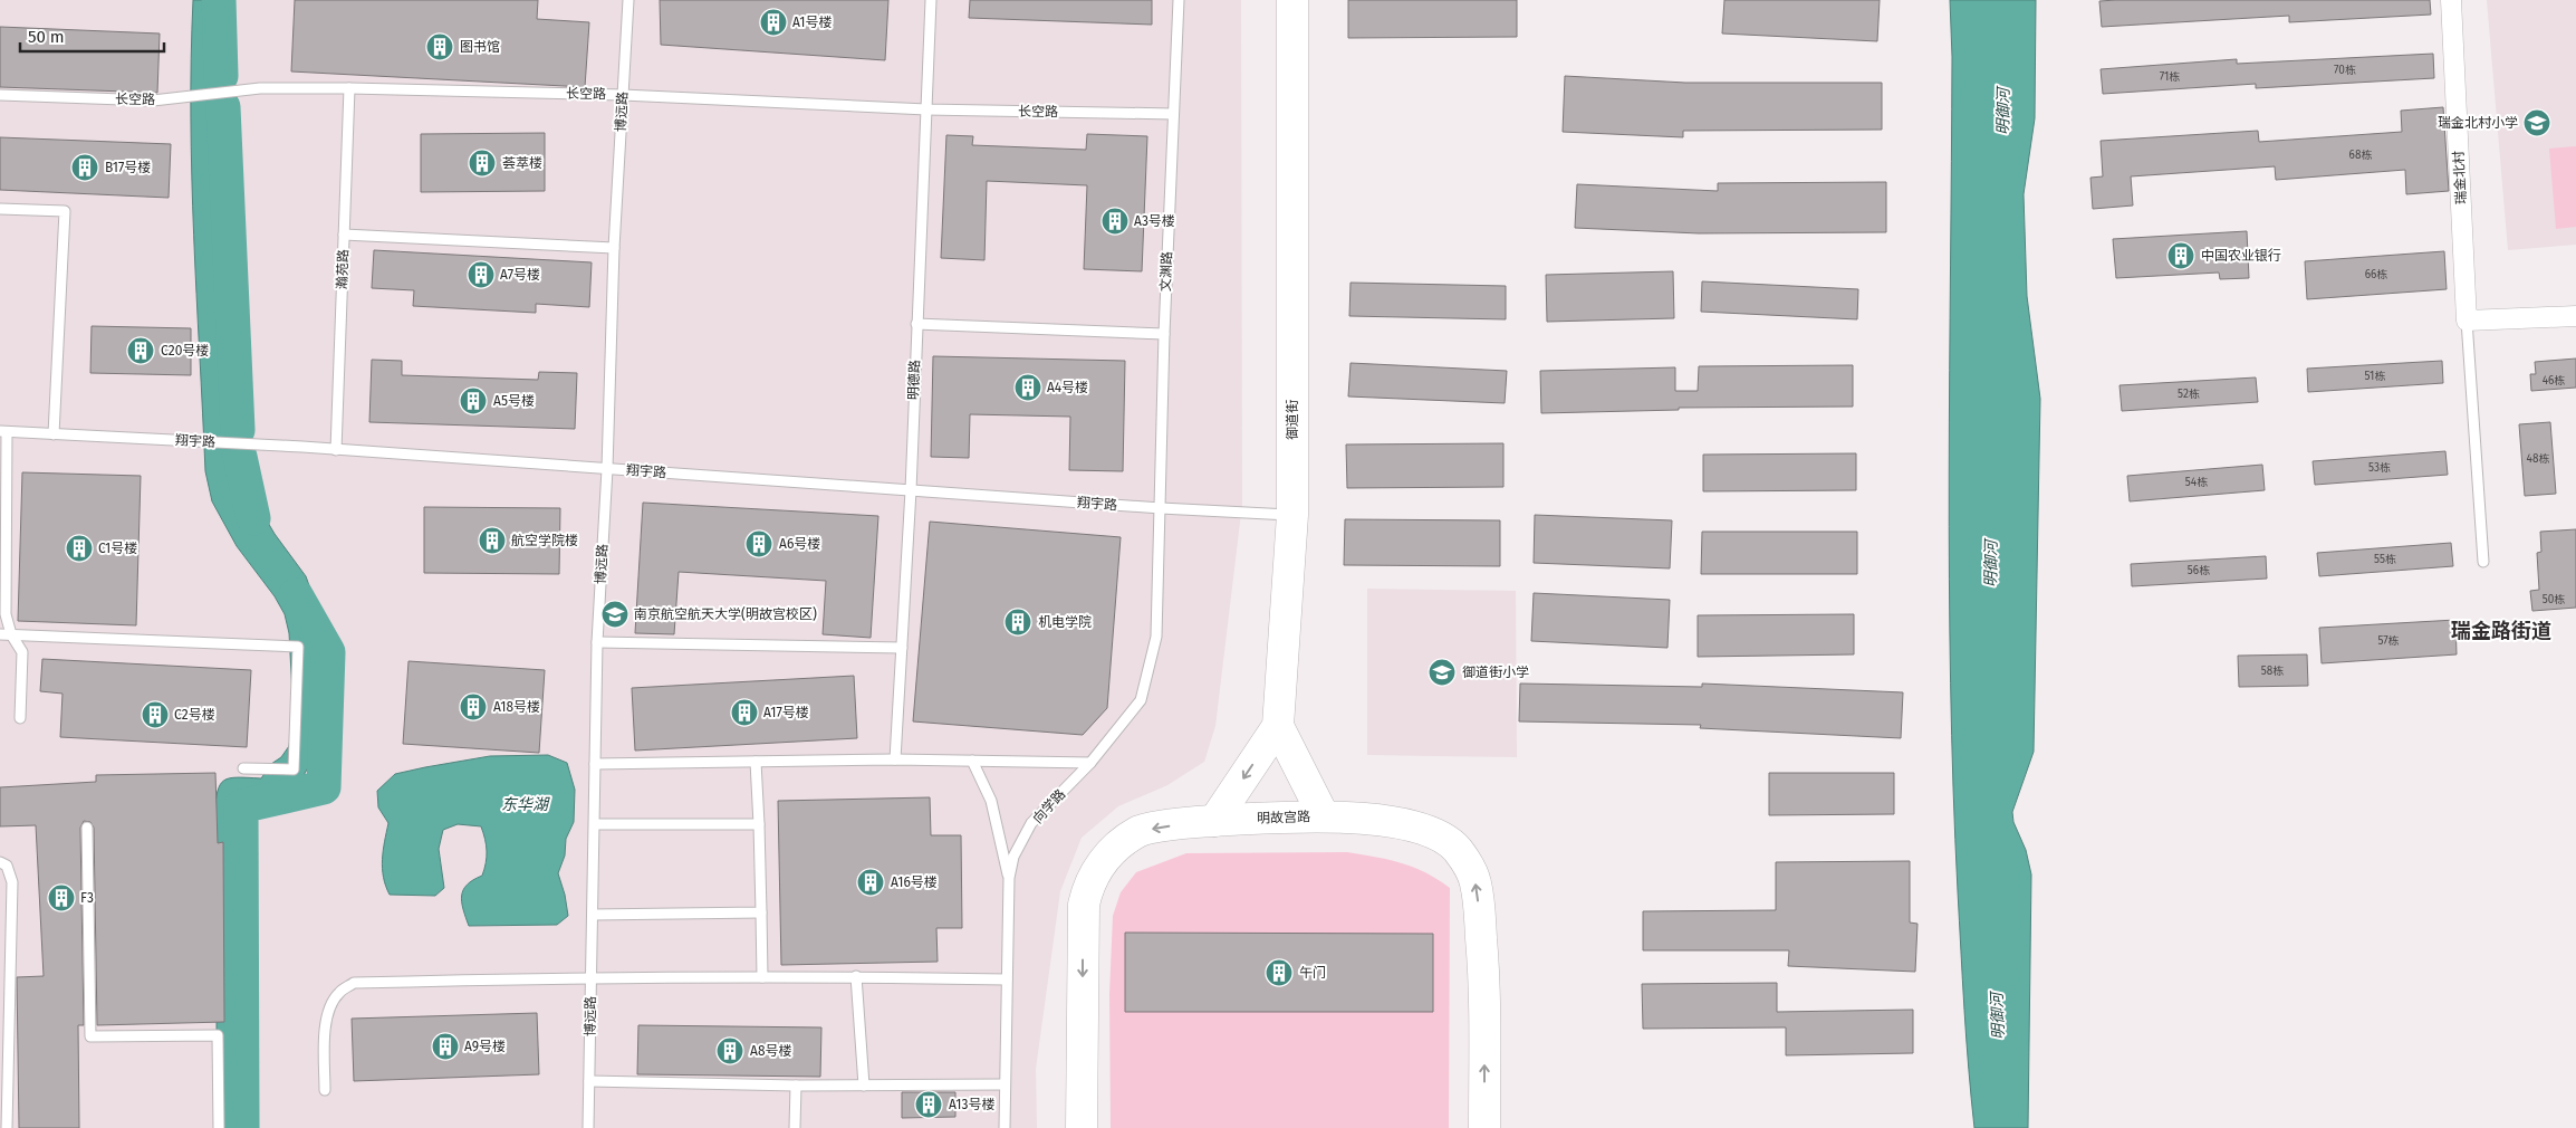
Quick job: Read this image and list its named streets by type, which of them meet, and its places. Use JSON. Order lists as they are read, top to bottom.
{
  "streets": {
    "main road": ["御道街", "明故宫路"],
    "street": ["瑞金北村"],
    "lane": [
      "长空路",
      "博远路",
      "瀚苑路",
      "文渊路",
      "明德路",
      "翔宇路",
      "向学路"
    ]
  },
  "crossings": [
    ["长空路", "博远路"],
    ["长空路", "瀚苑路"],
    ["长空路", "文渊路"],
    ["长空路", "明德路"],
    ["博远路", "翔宇路"],
    ["瀚苑路", "翔宇路"],
    ["文渊路", "翔宇路"],
    ["文渊路", "向学路"],
    ["明德路", "翔宇路"],
    ["御道街", "翔宇路"],
    ["御道街", "明故宫路"],
    ["翔宇路", "向学路"]
  ],
  "districts": ["瑞金路街道"],
  "water": ["明御河", "东华湖"],
  "places": {
    "building": [
      "A1号楼",
      "图书馆",
      "荟萃楼",
      "B17号楼",
      "A3号楼",
      "中国农业银行",
      "A7号楼",
      "C20号楼",
      "A4号楼",
      "A5号楼",
      "航空学院楼",
      "A6号楼",
      "C1号楼",
      "机电学院",
      "A18号楼",
      "A17号楼",
      "C2号楼",
      "A16号楼",
      "F3",
      "午门",
      "A9号楼",
      "A8号楼",
      "A13号楼"
    ],
    "school or university": ["瑞金北村小学", "南京航空航天大学(明故宫校区)", "御道街小学"]
  },
  "house_numbers": [
    "70栋",
    "71栋",
    "68栋",
    "66栋",
    "51栋",
    "46栋",
    "52栋",
    "48栋",
    "53栋",
    "54栋",
    "55栋",
    "56栋",
    "50栋",
    "57栋",
    "58栋"
  ],
  "scale_bar": "50 m"
}
